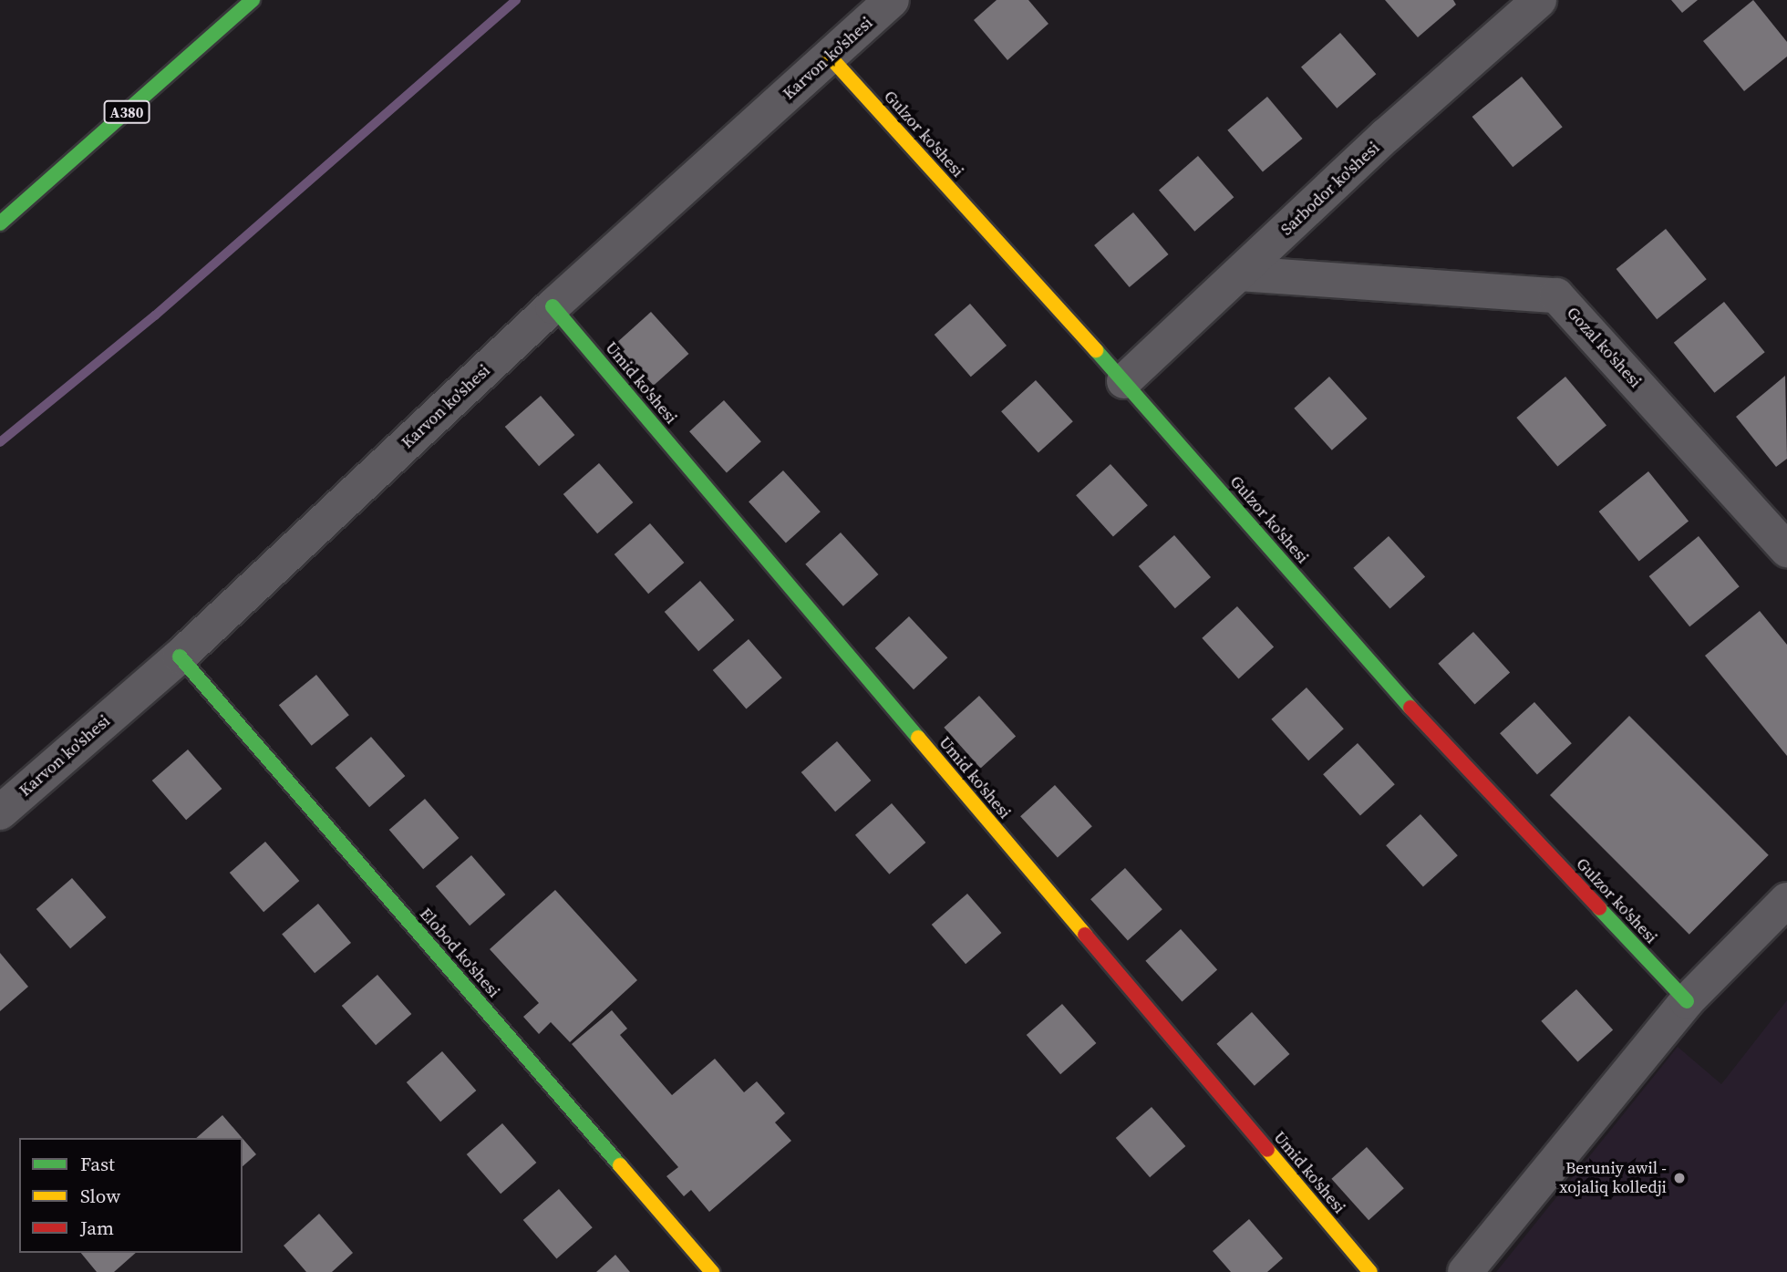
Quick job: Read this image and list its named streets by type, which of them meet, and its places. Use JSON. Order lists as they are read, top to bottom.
{
  "streets": {
    "main road": [
      "A380",
      "Gulzor ko'shesi",
      "Umid ko'shesi",
      "Elobod ko'shesi"
    ],
    "street": ["Karvon ko'shesi", "Sarbodor ko'shesi", "Gozal ko'shesi"]
  },
  "crossings": [
    ["Karvon ko'shesi", "Gulzor ko'shesi"],
    ["Karvon ko'shesi", "Umid ko'shesi"],
    ["Karvon ko'shesi", "Elobod ko'shesi"],
    ["Gulzor ko'shesi", "Sarbodor ko'shesi"],
    ["Sarbodor ko'shesi", "Gozal ko'shesi"]
  ],
  "places": ["Beruniy awil - xojaliq kolledji"],
  "legend": ["Fast", "Slow", "Jam"]
}
